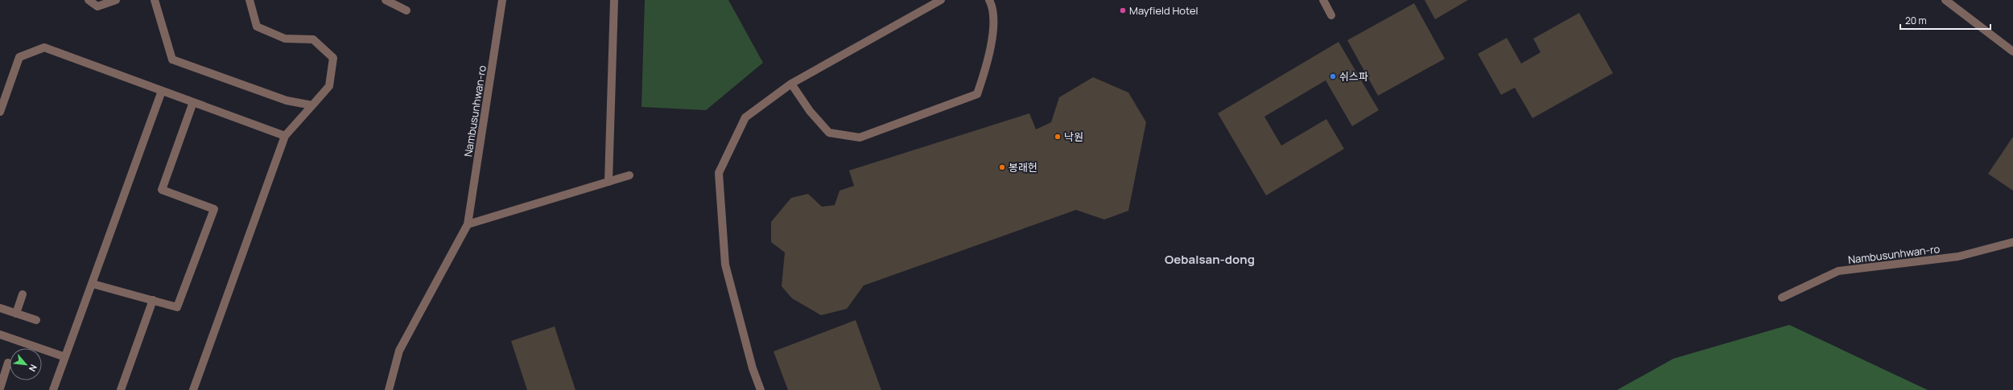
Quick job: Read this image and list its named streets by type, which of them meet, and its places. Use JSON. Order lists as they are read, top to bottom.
{
  "streets": {
    "street": ["Nambusunhwan-ro"]
  },
  "districts": ["Oebalsan-dong"],
  "places": [
    "Mayfield Hotel",
    "쉬스파",
    "낙원",
    "봉래헌"
  ],
  "scale_bar": "20 m",
  "north": "bottom right"
}
